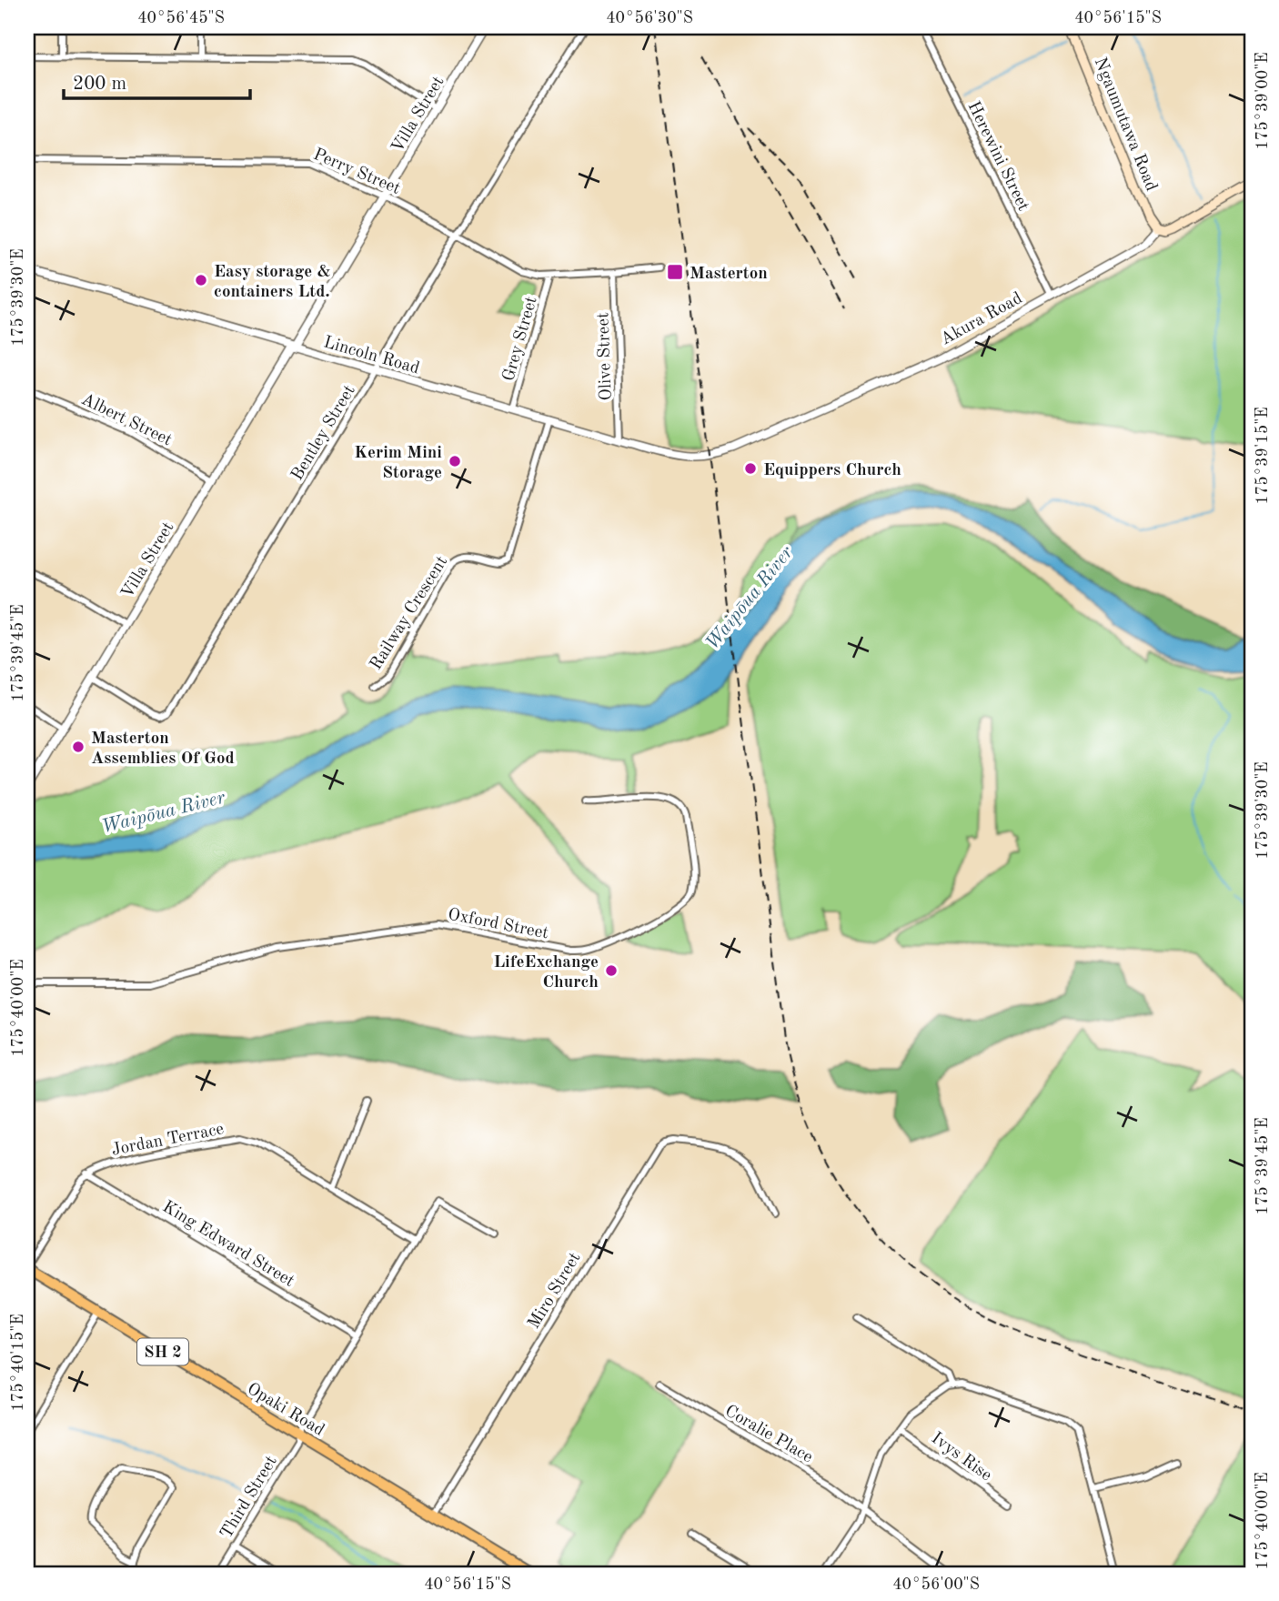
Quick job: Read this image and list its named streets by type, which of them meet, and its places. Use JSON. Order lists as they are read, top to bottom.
{
  "streets": {
    "highway": ["SH 2", "Opaki Road"],
    "main road": ["Ngaumutawa Road", "Akura Road"],
    "street": [
      "Villa Street",
      "Herewini Street",
      "Perry Street",
      "Grey Street",
      "Lincoln Road",
      "Olive Street",
      "Albert Street",
      "Bentley Street",
      "Railway Crescent",
      "Oxford Street",
      "Jordan Terrace",
      "King Edward Street",
      "Miro Street",
      "Coralie Place",
      "Ivys Rise",
      "Third Street"
    ]
  },
  "crossings": [
    ["Villa Street", "Perry Street"],
    ["Villa Street", "Lincoln Road"],
    ["Villa Street", "Albert Street"],
    ["Villa Street", "Bentley Street"],
    ["Ngaumutawa Road", "Akura Road"],
    ["Herewini Street", "Akura Road"],
    ["Perry Street", "Grey Street"],
    ["Perry Street", "Olive Street"],
    ["Perry Street", "Bentley Street"],
    ["Akura Road", "Lincoln Road"],
    ["Grey Street", "Lincoln Road"],
    ["Lincoln Road", "Olive Street"],
    ["Lincoln Road", "Bentley Street"],
    ["Lincoln Road", "Railway Crescent"],
    ["Jordan Terrace", "King Edward Street"],
    ["Jordan Terrace", "Third Street"],
    ["King Edward Street", "Third Street"],
    ["Miro Street", "Opaki Road"],
    ["Opaki Road", "Third Street"]
  ],
  "water": ["Waipōua River"],
  "places": {
    "transit": ["Masterton"],
    "other": [
      "Easy storage & containers Ltd.",
      "Kerim Mini Storage",
      "Equippers Church",
      "Masterton Assemblies Of God",
      "LifeExchange Church"
    ]
  },
  "scale_bar": "200 m",
  "coordinates": [
    "40°56'45\"S",
    "40°56'30\"S",
    "40°56'15\"S",
    "175°39'00\"E",
    "175°39'30\"E",
    "175°39'15\"E",
    "175°39'45\"E",
    "175°40'00\"E",
    "175°40'15\"E",
    "40°56'00\"S"
  ]
}
